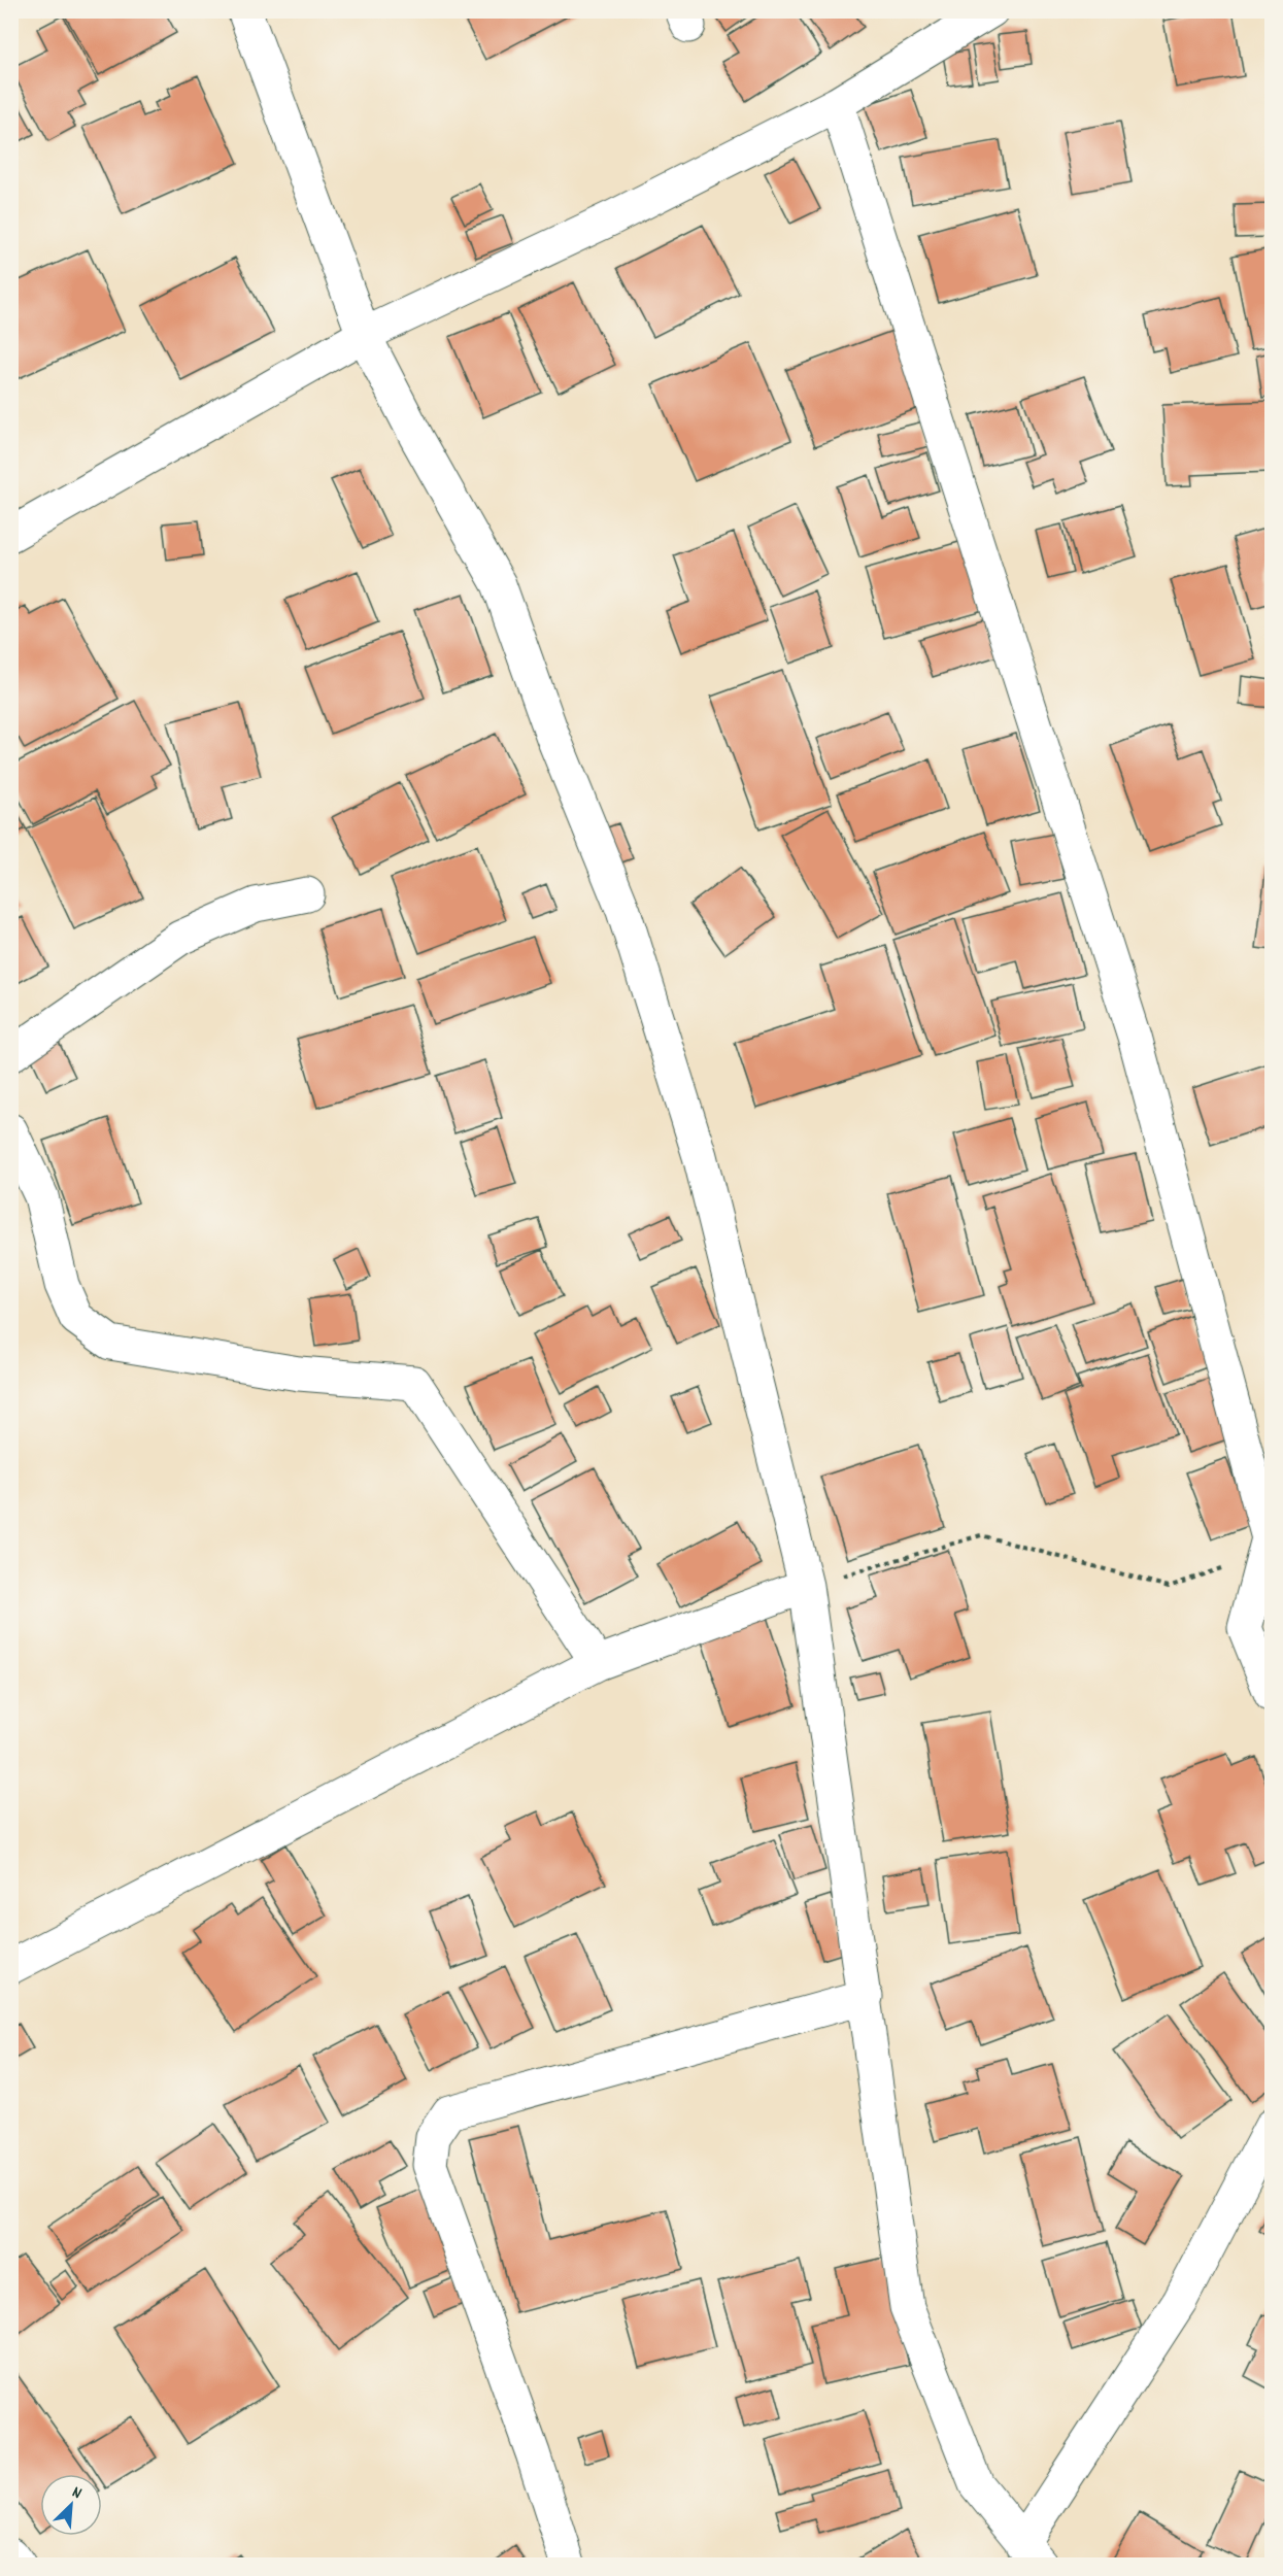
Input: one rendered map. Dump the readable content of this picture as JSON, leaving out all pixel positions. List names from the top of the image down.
{
  "north": "top right"
}
